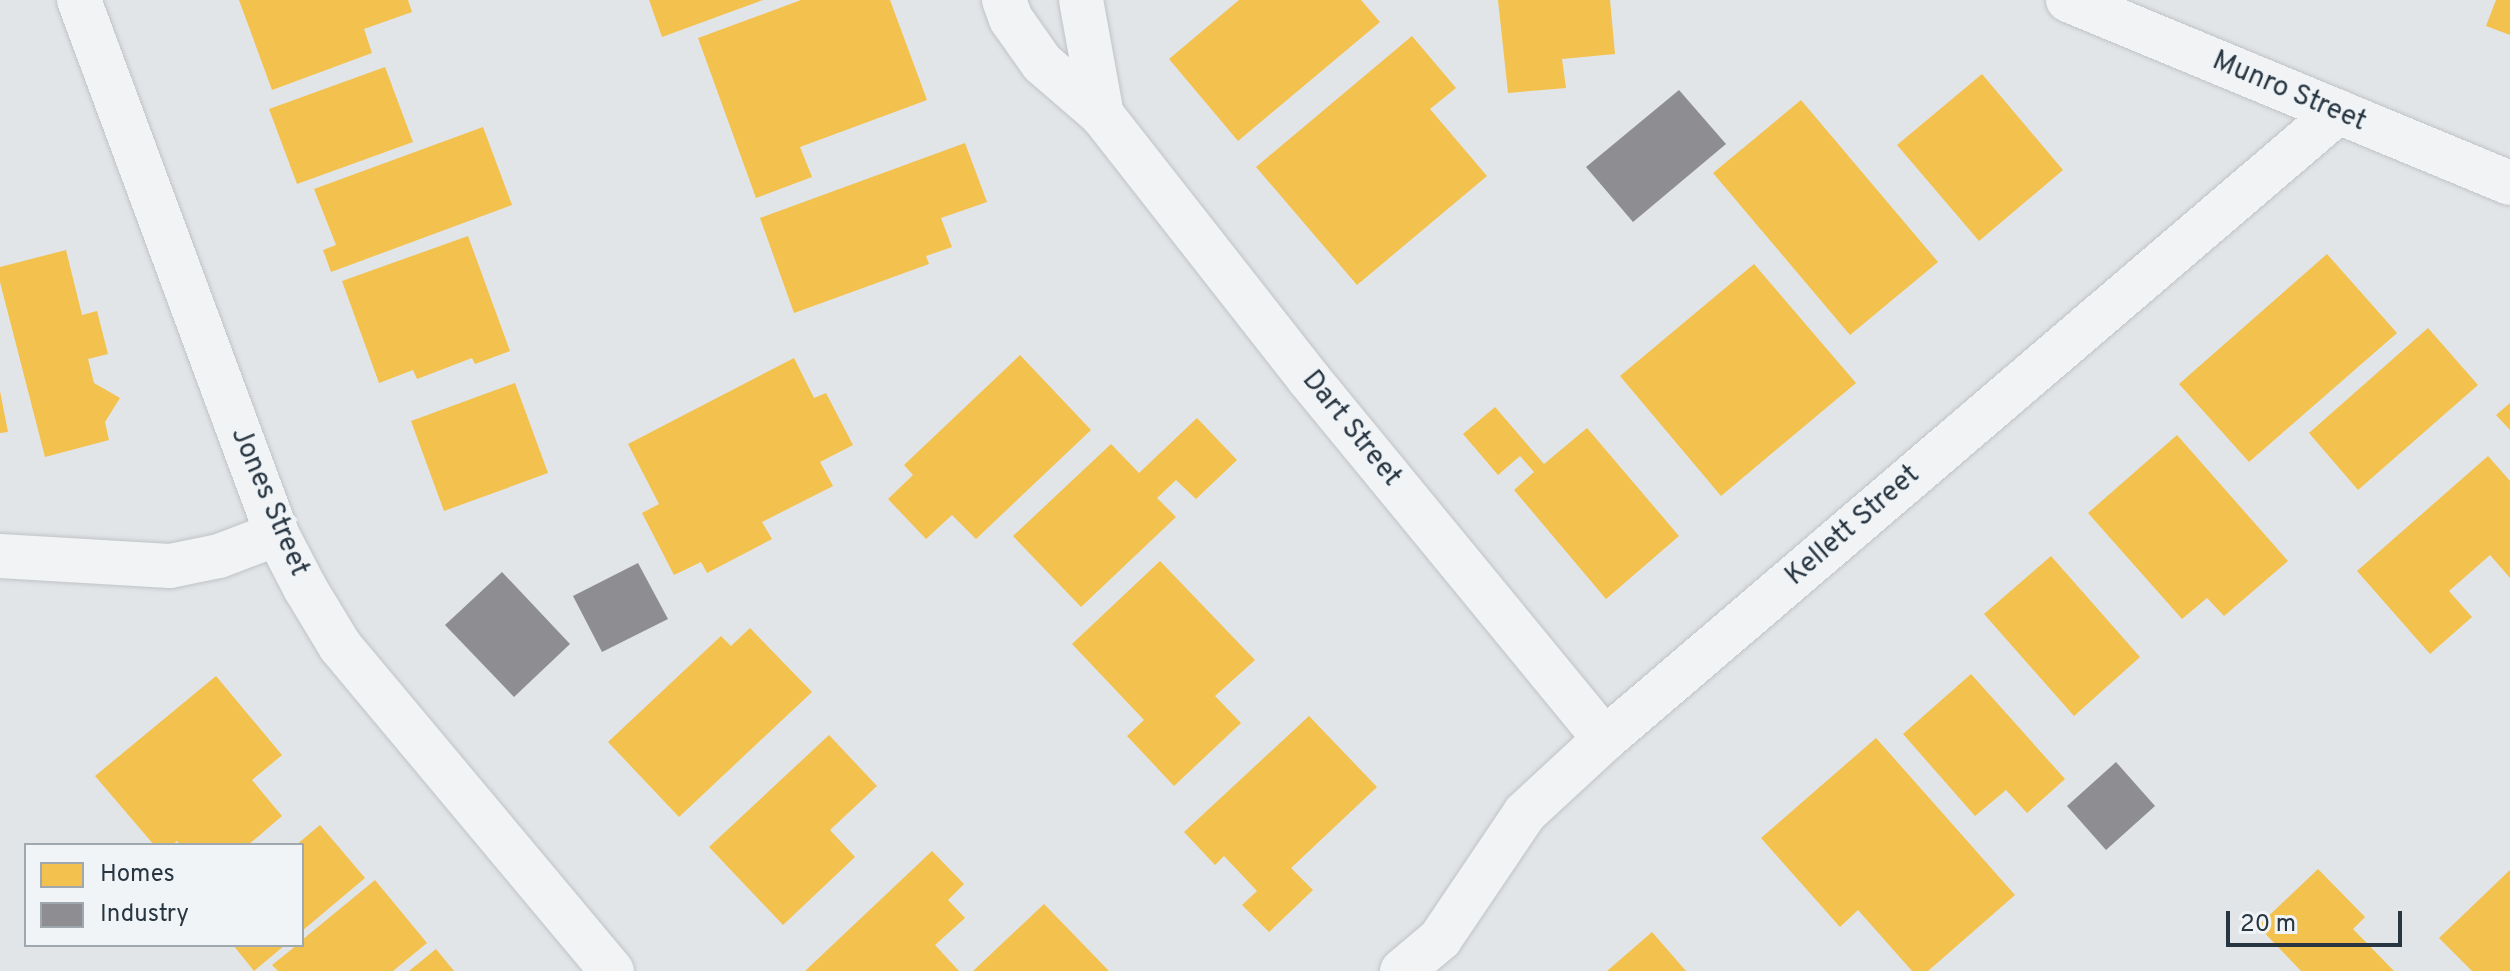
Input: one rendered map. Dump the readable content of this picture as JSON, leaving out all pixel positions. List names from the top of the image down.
{
  "streets": {
    "street": [
      "Munro Street",
      "Dart Street",
      "Jones Street",
      "Kellett Street"
    ]
  },
  "crossings": [
    ["Munro Street", "Kellett Street"],
    ["Dart Street", "Kellett Street"]
  ],
  "legend": ["Homes", "Industry"],
  "scale_bar": "20 m"
}
